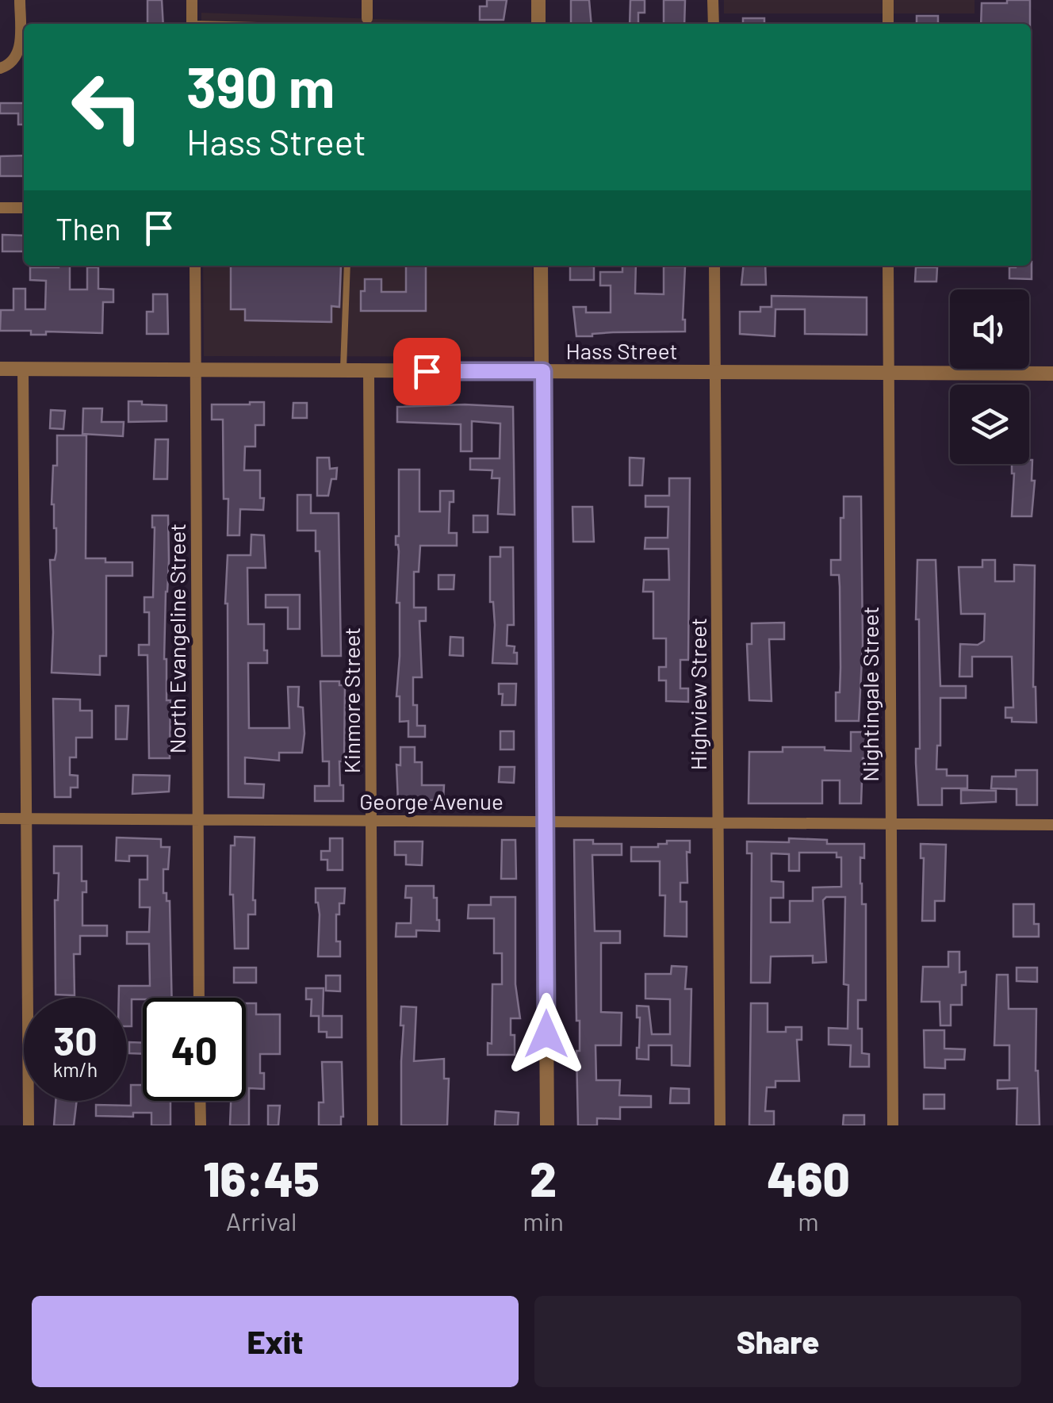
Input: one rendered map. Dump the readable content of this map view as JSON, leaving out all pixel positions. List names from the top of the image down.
{
  "streets": {
    "street": [
      "Hass Street",
      "North Evangeline Street",
      "Highview Street",
      "Nightingale Street",
      "Kinmore Street",
      "George Avenue"
    ]
  },
  "crossings": [
    ["Hass Street", "North Evangeline Street"],
    ["Hass Street", "Highview Street"],
    ["Hass Street", "Nightingale Street"],
    ["Hass Street", "Kinmore Street"],
    ["North Evangeline Street", "George Avenue"],
    ["Highview Street", "George Avenue"],
    ["Nightingale Street", "George Avenue"],
    ["Kinmore Street", "George Avenue"]
  ],
  "page": {
    "turn": ["390 m", "Hass Street"],
    "then": "Then",
    "speed": "30 km/h",
    "limit": "40",
    "eta": [
      "16:45",
      "Arrival",
      "2",
      "min",
      "460",
      "m"
    ],
    "buttons": ["Exit", "Share"]
  }
}
